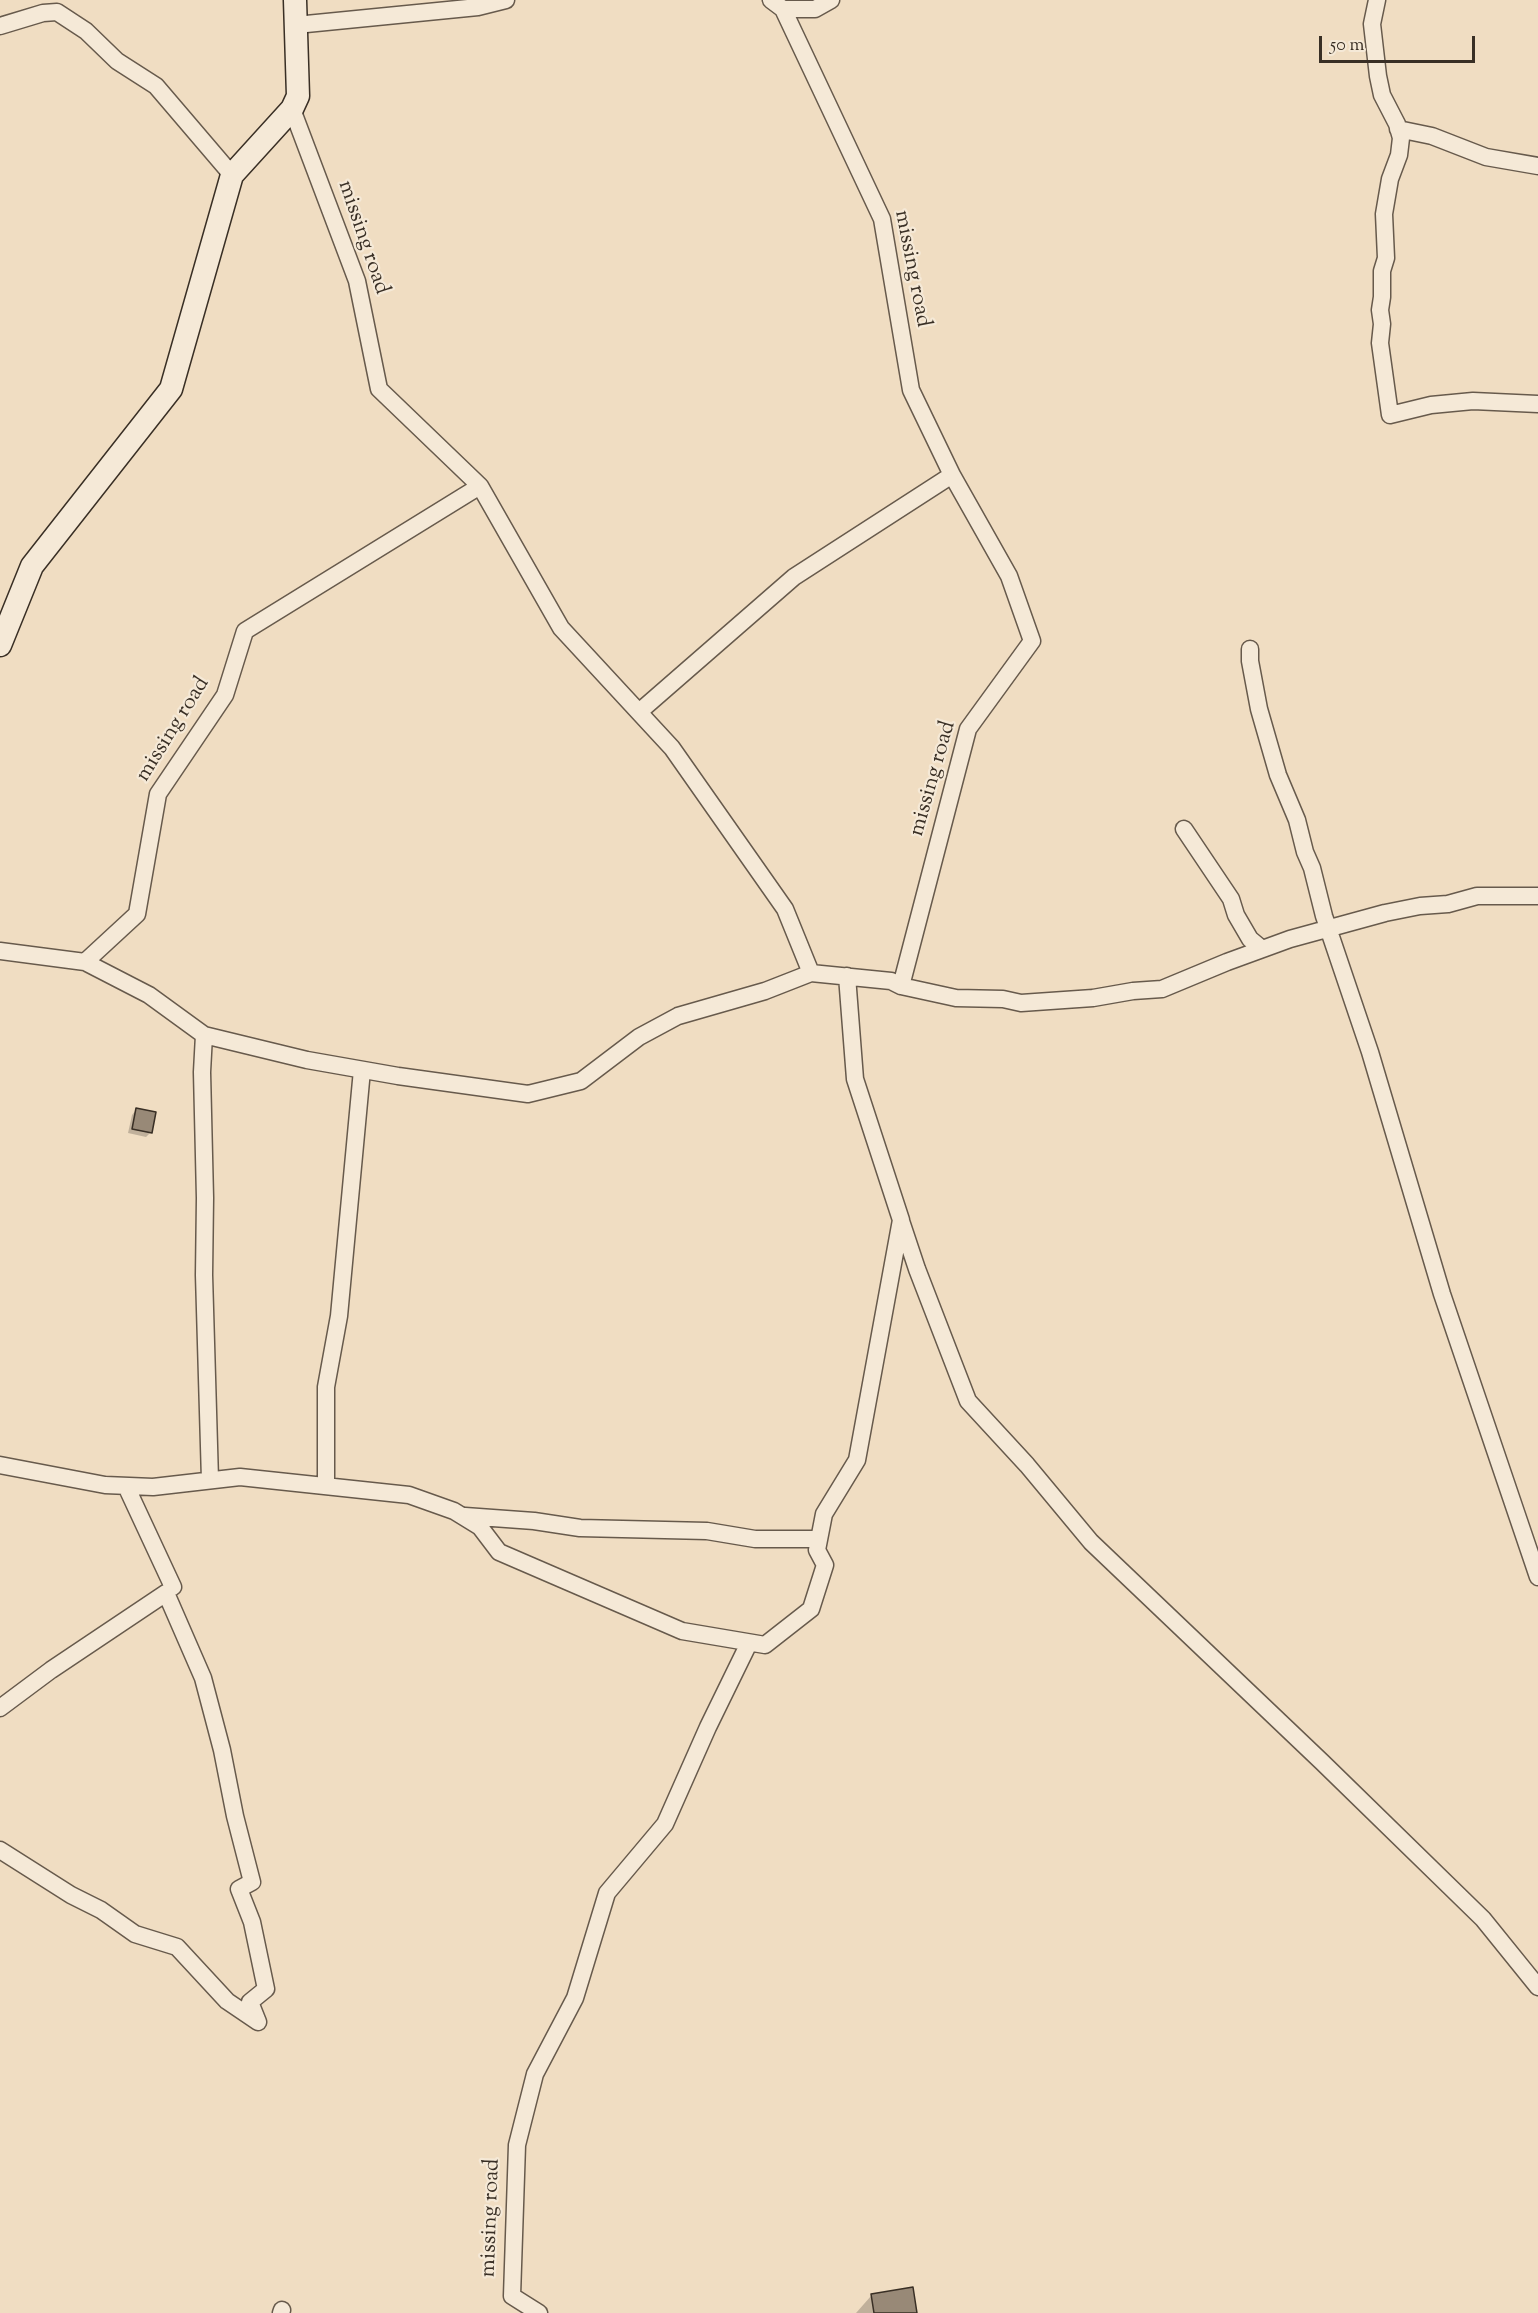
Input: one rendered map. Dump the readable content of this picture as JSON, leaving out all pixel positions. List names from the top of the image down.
{
  "streets": {
    "street": ["missing road"]
  },
  "scale_bar": "50 m"
}
